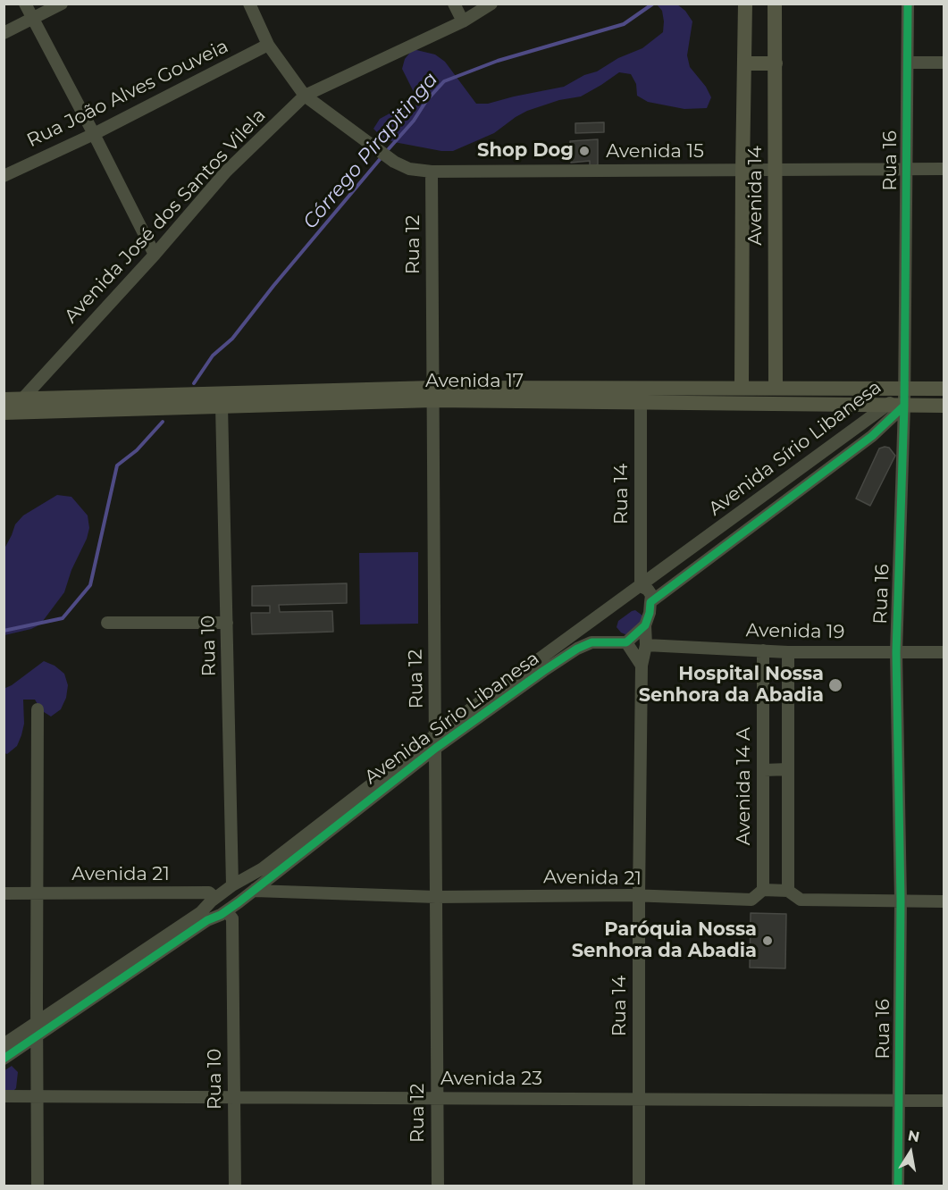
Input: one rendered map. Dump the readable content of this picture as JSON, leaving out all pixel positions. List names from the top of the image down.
{
  "streets": {
    "main road": ["Avenida 14", "Avenida 17"],
    "street": [
      "Rua João Alves Gouveia",
      "Avenida 15",
      "Rua 16",
      "Avenida José dos Santos Vilela",
      "Rua 12",
      "Avenida Sírio Libanesa",
      "Rua 14",
      "Avenida 19",
      "Rua 10",
      "Avenida 14 A",
      "Avenida 21",
      "Avenida 23"
    ]
  },
  "crossings": [
    ["Rua João Alves Gouveia", "Avenida 15"],
    ["Avenida 15", "Rua 16"],
    ["Avenida 15", "Avenida 14"],
    ["Avenida 15", "Avenida José dos Santos Vilela"],
    ["Avenida 15", "Rua 12"],
    ["Rua 16", "Avenida 17"],
    ["Rua 16", "Avenida Sírio Libanesa"],
    ["Rua 16", "Avenida 19"],
    ["Rua 16", "Avenida 21"],
    ["Rua 16", "Avenida 23"],
    ["Avenida 14", "Avenida 17"],
    ["Avenida José dos Santos Vilela", "Avenida 17"],
    ["Rua 12", "Avenida 17"],
    ["Rua 12", "Avenida Sírio Libanesa"],
    ["Rua 12", "Avenida 21"],
    ["Rua 12", "Avenida 23"],
    ["Avenida 17", "Avenida Sírio Libanesa"],
    ["Avenida 17", "Rua 14"],
    ["Avenida 17", "Rua 10"],
    ["Avenida Sírio Libanesa", "Rua 14"],
    ["Avenida Sírio Libanesa", "Rua 10"],
    ["Avenida Sírio Libanesa", "Avenida 21"],
    ["Rua 14", "Avenida 19"],
    ["Rua 14", "Avenida 21"],
    ["Rua 14", "Avenida 23"],
    ["Avenida 19", "Avenida 14 A"],
    ["Rua 10", "Avenida 23"],
    ["Avenida 14 A", "Avenida 21"]
  ],
  "water": ["Córrego Pirapitinga"],
  "places": ["Shop Dog", "Hospital Nossa Senhora da Abadia", "Paróquia Nossa Senhora da Abadia"],
  "north": "top"
}
